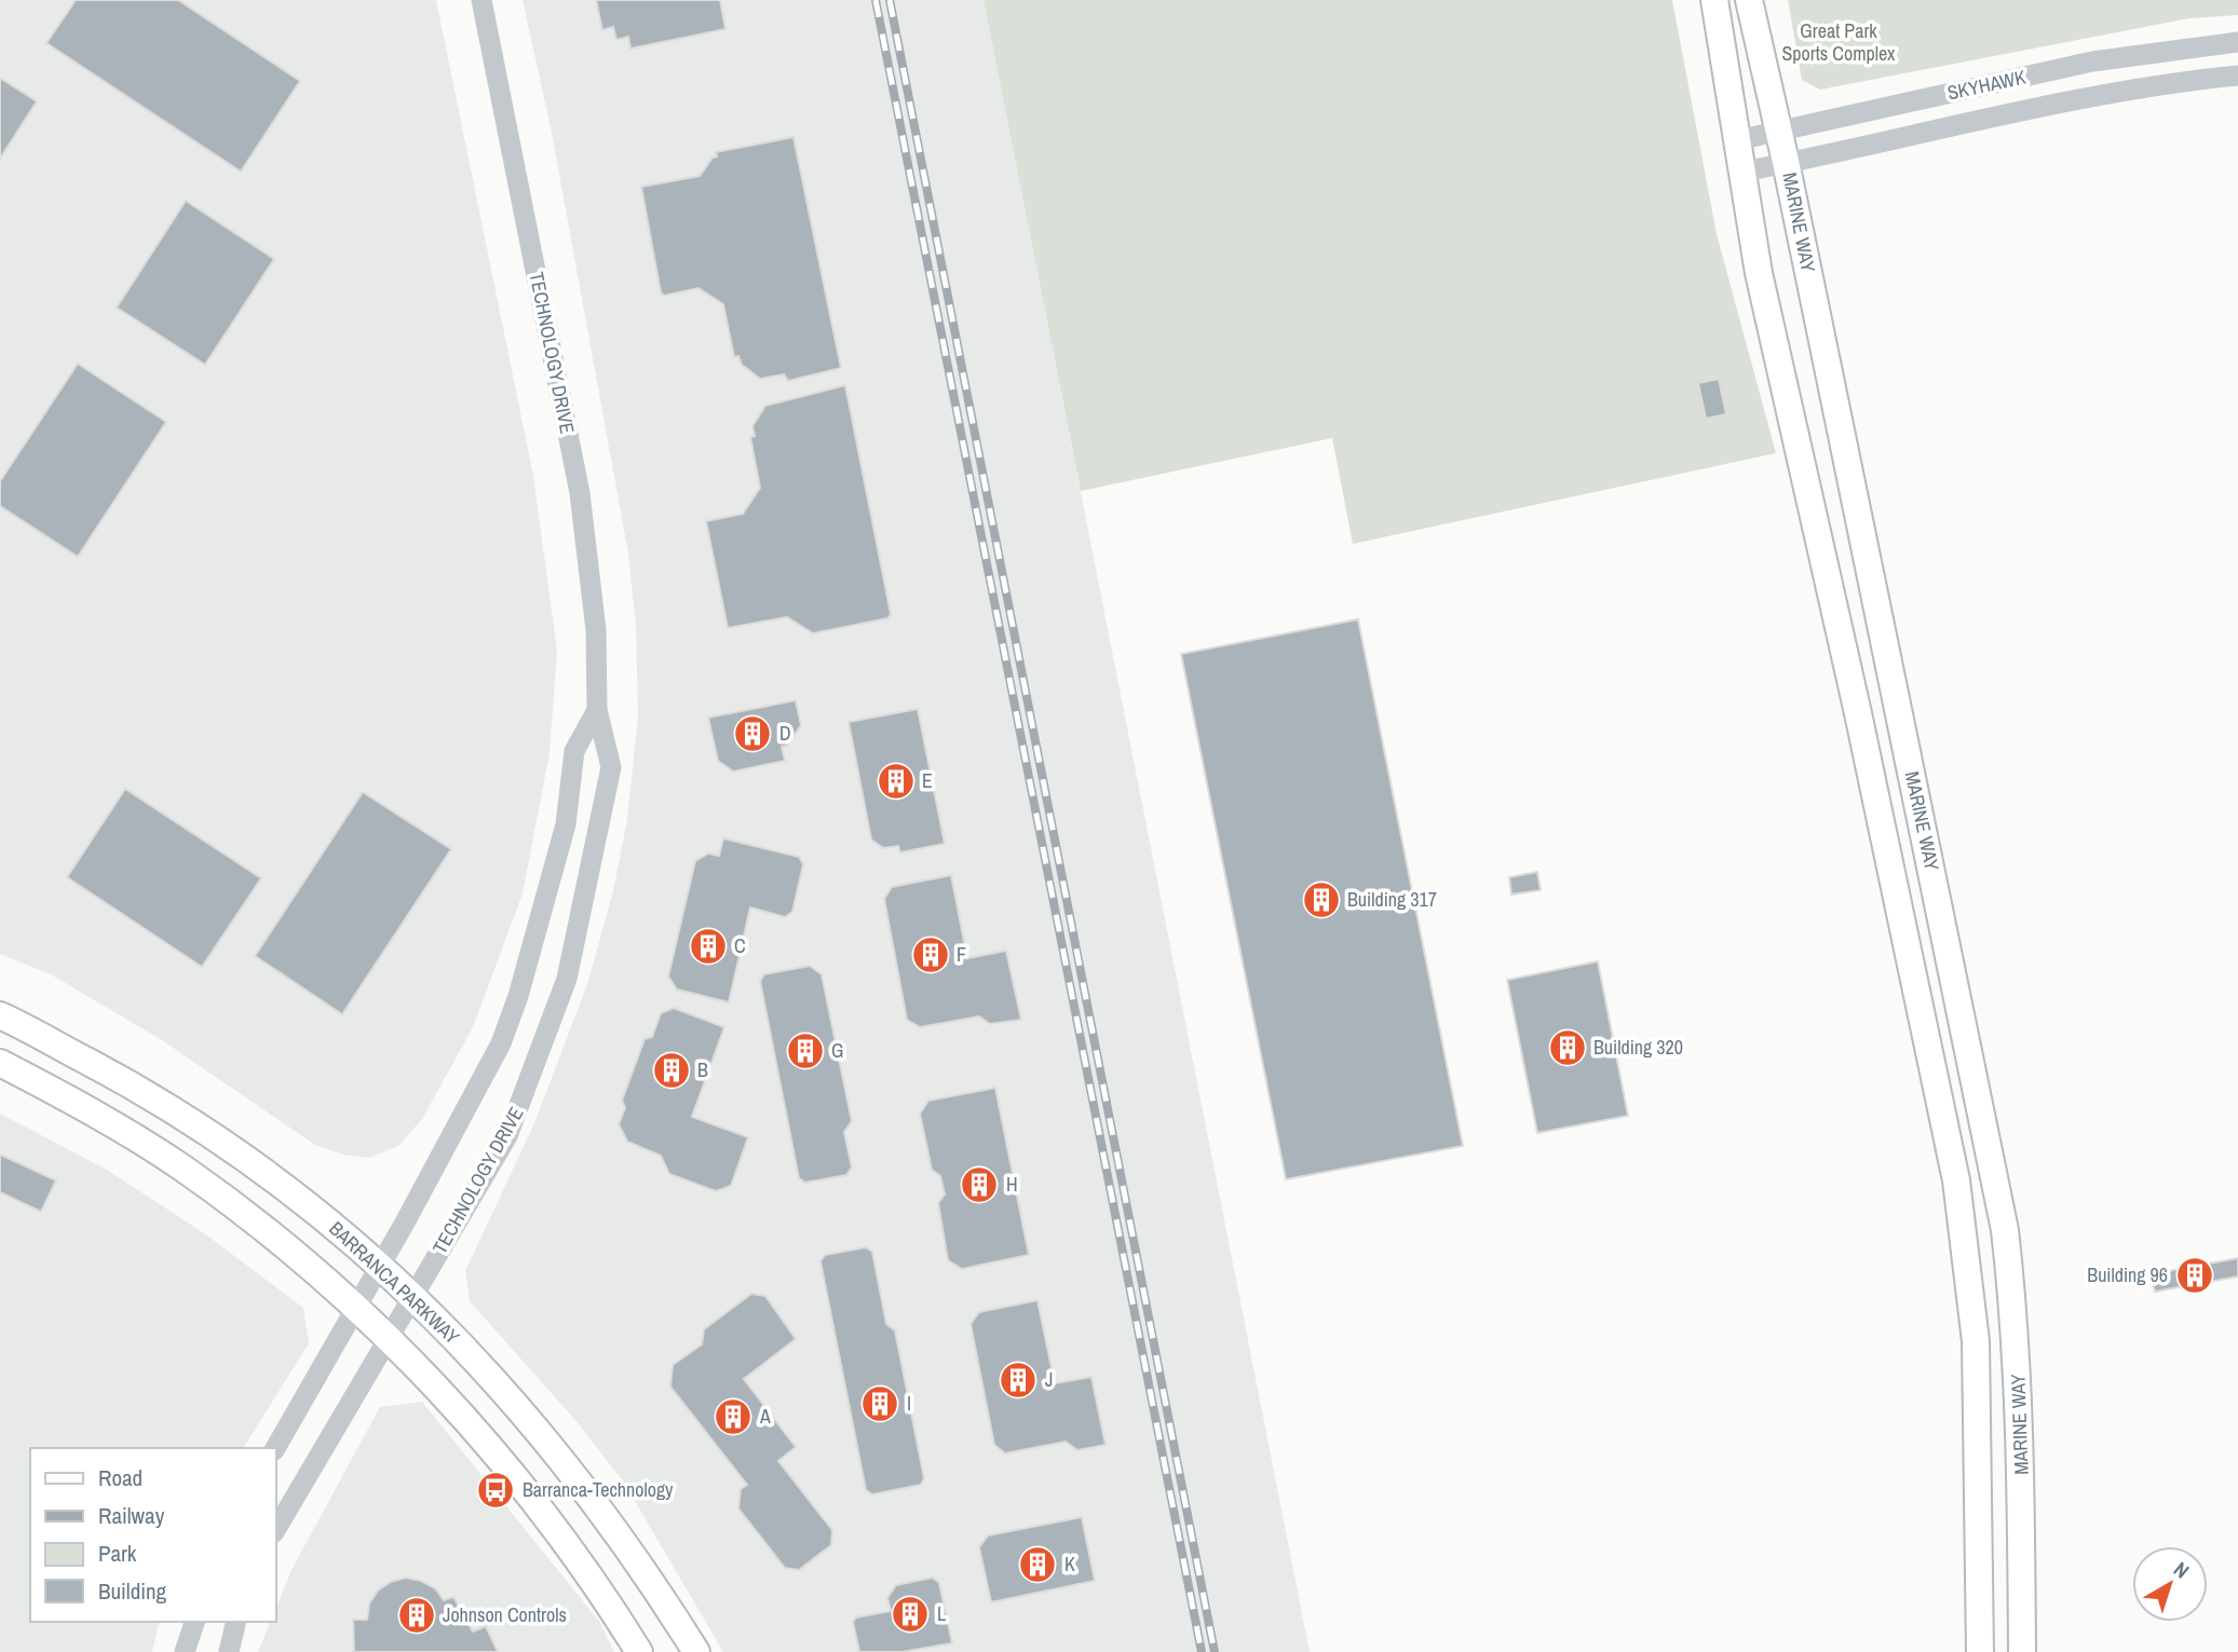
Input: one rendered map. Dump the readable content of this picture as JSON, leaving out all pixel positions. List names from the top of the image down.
{
  "streets": {
    "main road": ["MARINE WAY", "BARRANCA PARKWAY"],
    "street": ["SKYHAWK", "TECHNOLOGY DRIVE"]
  },
  "crossings": [
    ["SKYHAWK", "MARINE WAY"],
    ["TECHNOLOGY DRIVE", "BARRANCA PARKWAY"]
  ],
  "parks": ["Great Park Sports Complex"],
  "places": {
    "building": [
      "D",
      "E",
      "Building 317",
      "C",
      "F",
      "Building 320",
      "G",
      "B",
      "H",
      "Building 96",
      "J",
      "I",
      "A",
      "K",
      "L",
      "Johnson Controls"
    ],
    "bus stop": ["Barranca-Technology"]
  },
  "legend": [
    "Road",
    "Railway",
    "Park",
    "Building"
  ],
  "north": "top right"
}
